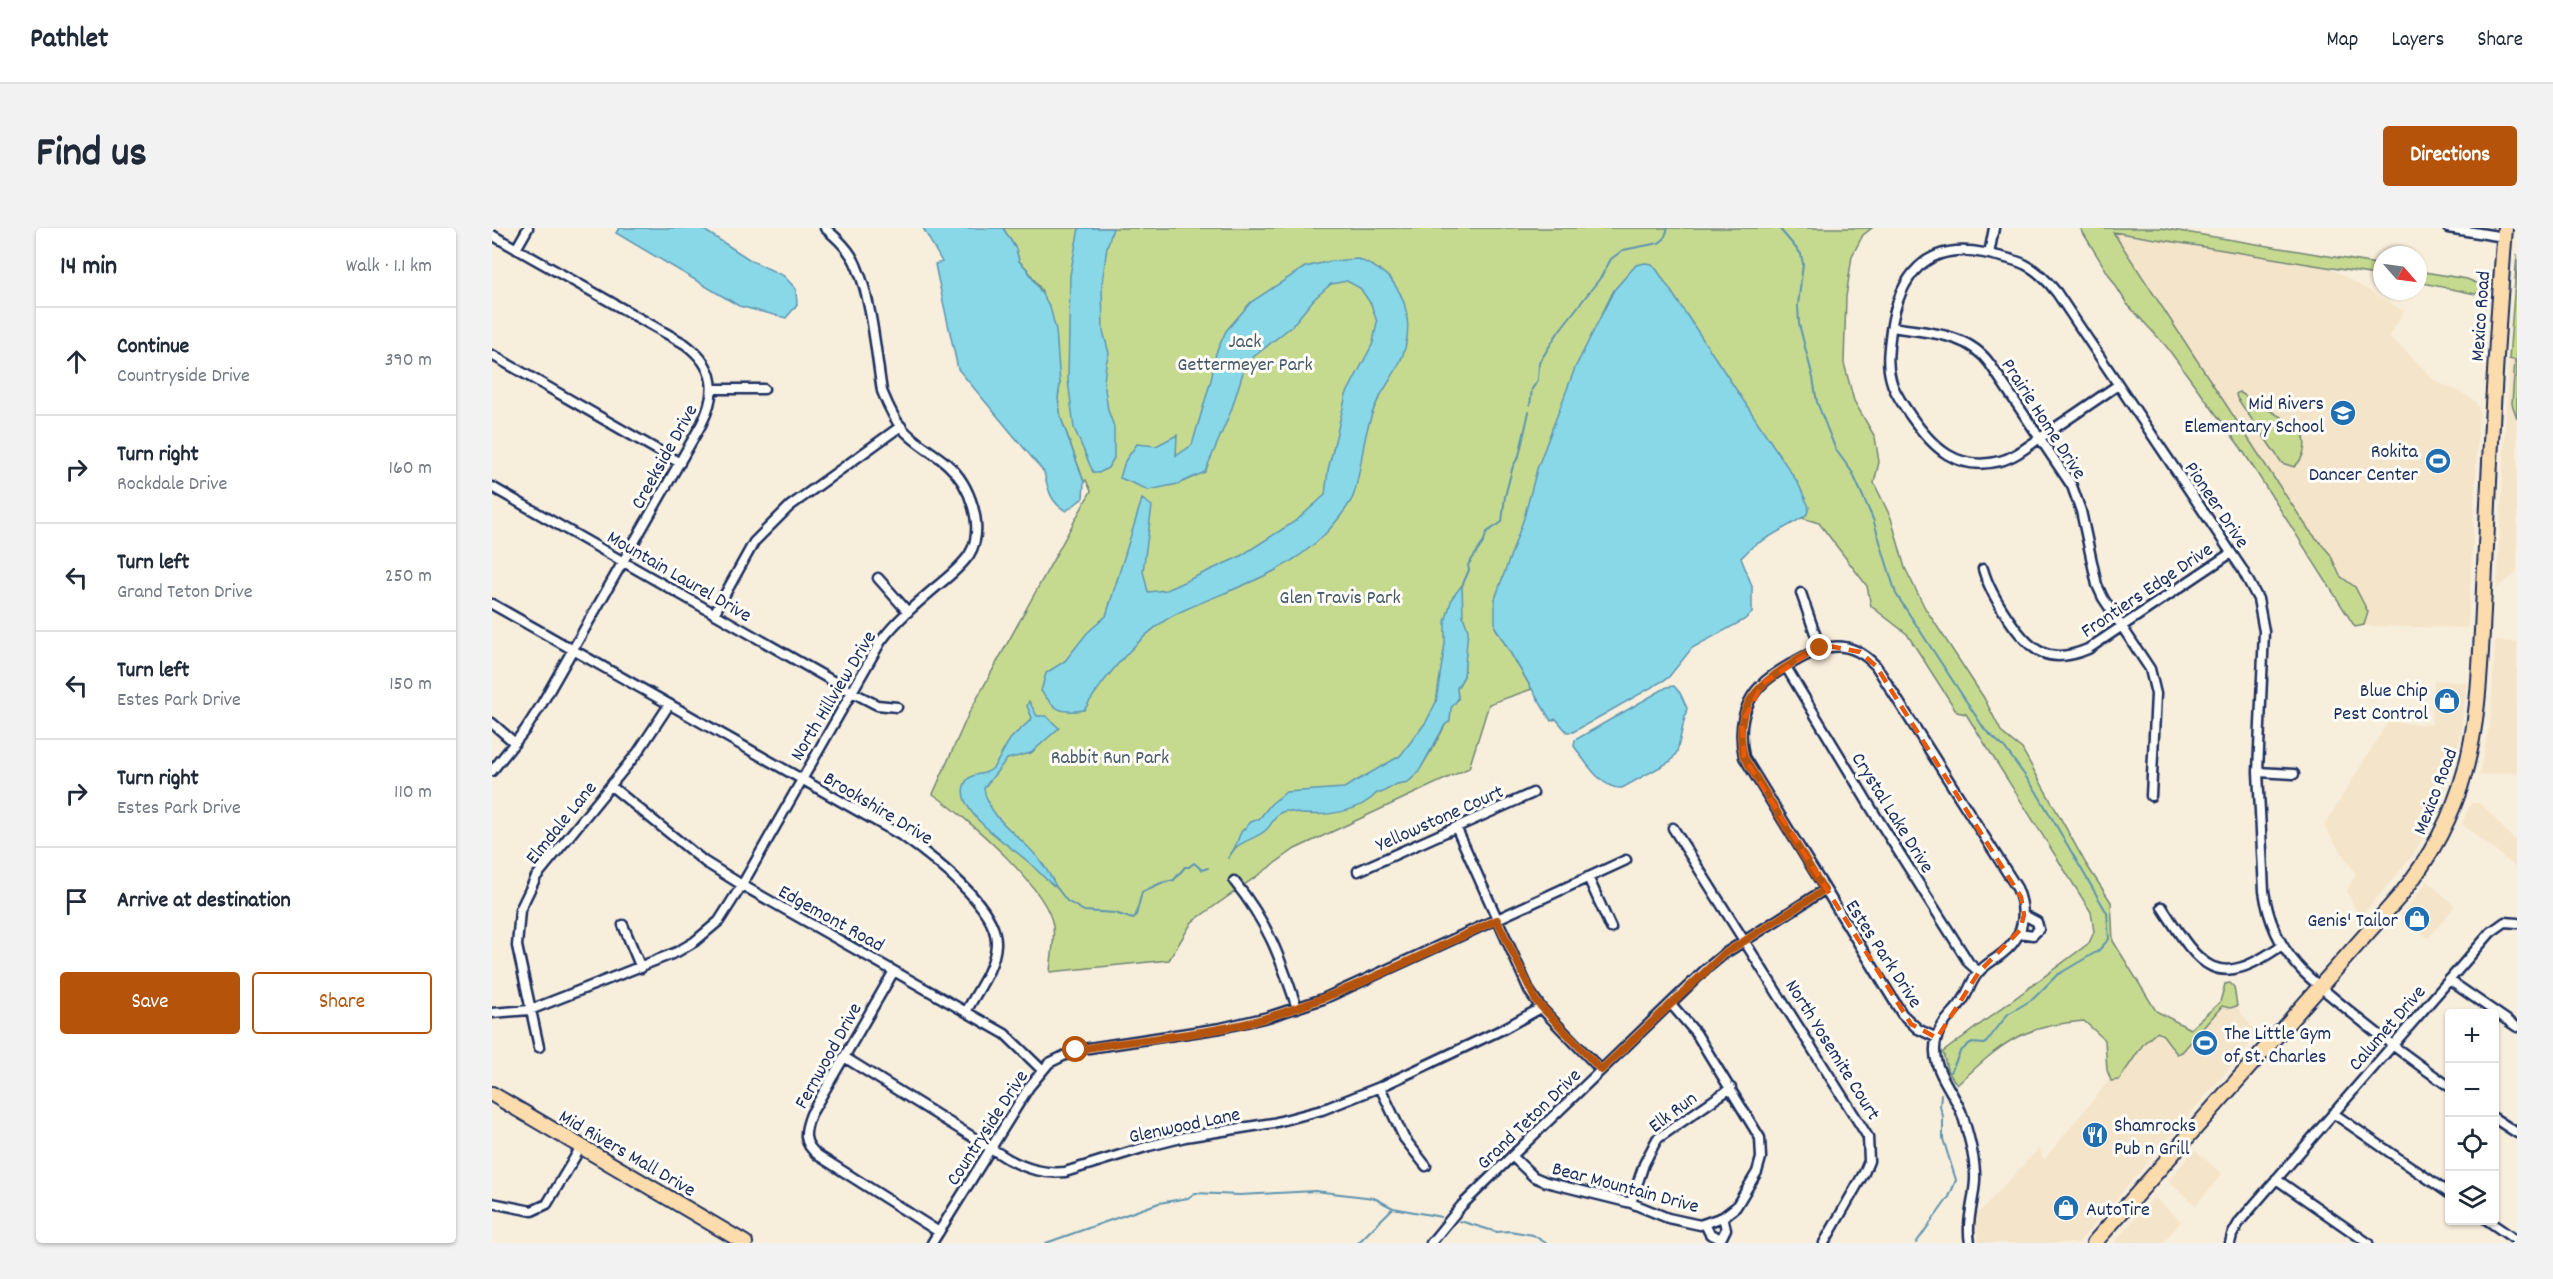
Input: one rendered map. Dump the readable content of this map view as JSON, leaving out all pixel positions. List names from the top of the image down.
{
  "streets": {
    "main road": ["Mexico Road", "Mid Rivers Mall Drive"],
    "street": [
      "Prairie Home Drive",
      "Creekside Drive",
      "Pioneer Drive",
      "Mountain Laurel Drive",
      "Frontiers Edge Drive",
      "North Hillview Drive",
      "Brookshire Drive",
      "Crystal Lake Drive",
      "Yellowstone Court",
      "Elmdale Lane",
      "Edgemont Road",
      "Estes Park Drive",
      "Calumet Drive",
      "North Yosemite Court",
      "Fernwood Drive",
      "Elk Run",
      "Grand Teton Drive",
      "Glenwood Lane",
      "Countryside Drive",
      "Bear Mountain Drive"
    ]
  },
  "crossings": [
    ["Mexico Road", "Pioneer Drive"],
    ["Prairie Home Drive", "Pioneer Drive"],
    ["Prairie Home Drive", "Frontiers Edge Drive"],
    ["Creekside Drive", "Mountain Laurel Drive"],
    ["Creekside Drive", "Brookshire Drive"],
    ["Pioneer Drive", "Frontiers Edge Drive"],
    ["Pioneer Drive", "Calumet Drive"],
    ["Mountain Laurel Drive", "North Hillview Drive"],
    ["North Hillview Drive", "Brookshire Drive"],
    ["North Hillview Drive", "Elmdale Lane"],
    ["North Hillview Drive", "Edgemont Road"],
    ["Brookshire Drive", "Elmdale Lane"],
    ["Brookshire Drive", "Edgemont Road"],
    ["Crystal Lake Drive", "Estes Park Drive"],
    ["Elmdale Lane", "Edgemont Road"],
    ["Edgemont Road", "Fernwood Drive"],
    ["Edgemont Road", "Countryside Drive"],
    ["Estes Park Drive", "Grand Teton Drive"],
    ["North Yosemite Court", "Grand Teton Drive"],
    ["Fernwood Drive", "Glenwood Lane"],
    ["Fernwood Drive", "Countryside Drive"],
    ["Elk Run", "Bear Mountain Drive"],
    ["Grand Teton Drive", "Bear Mountain Drive"],
    ["Glenwood Lane", "Countryside Drive"]
  ],
  "parks": ["Jack Gettermeyer Park", "Glen Travis Park", "Rabbit Run Park"],
  "places": {
    "school or university": ["Mid Rivers Elementary School"],
    "sports": ["Rokita Dancer Center", "The Little Gym of St. Charles"],
    "shop": ["Blue Chip Pest Control", "Genis' Tailor", "AutoTire"],
    "restaurant": ["Shamrocks Pub n Grill"]
  },
  "north": "bottom right",
  "page": {
    "header": "Pathlet",
    "nav": ["Map", "Layers", "Share"],
    "title": "Find us",
    "buttons": [
      "Directions",
      ["Save", "Share"]
    ],
    "heading": ["14 min", "Walk · 1.1 km"],
    "list": [
      ["Continue", "Countryside Drive", "390 m"],
      ["Turn right", "Rockdale Drive", "160 m"],
      ["Turn left", "Grand Teton Drive", "250 m"],
      ["Turn left", "Estes Park Drive", "150 m"],
      ["Turn right", "Estes Park Drive", "110 m"],
      "Arrive at destination"
    ],
    "map_buttons": ["+", "−"]
  }
}
